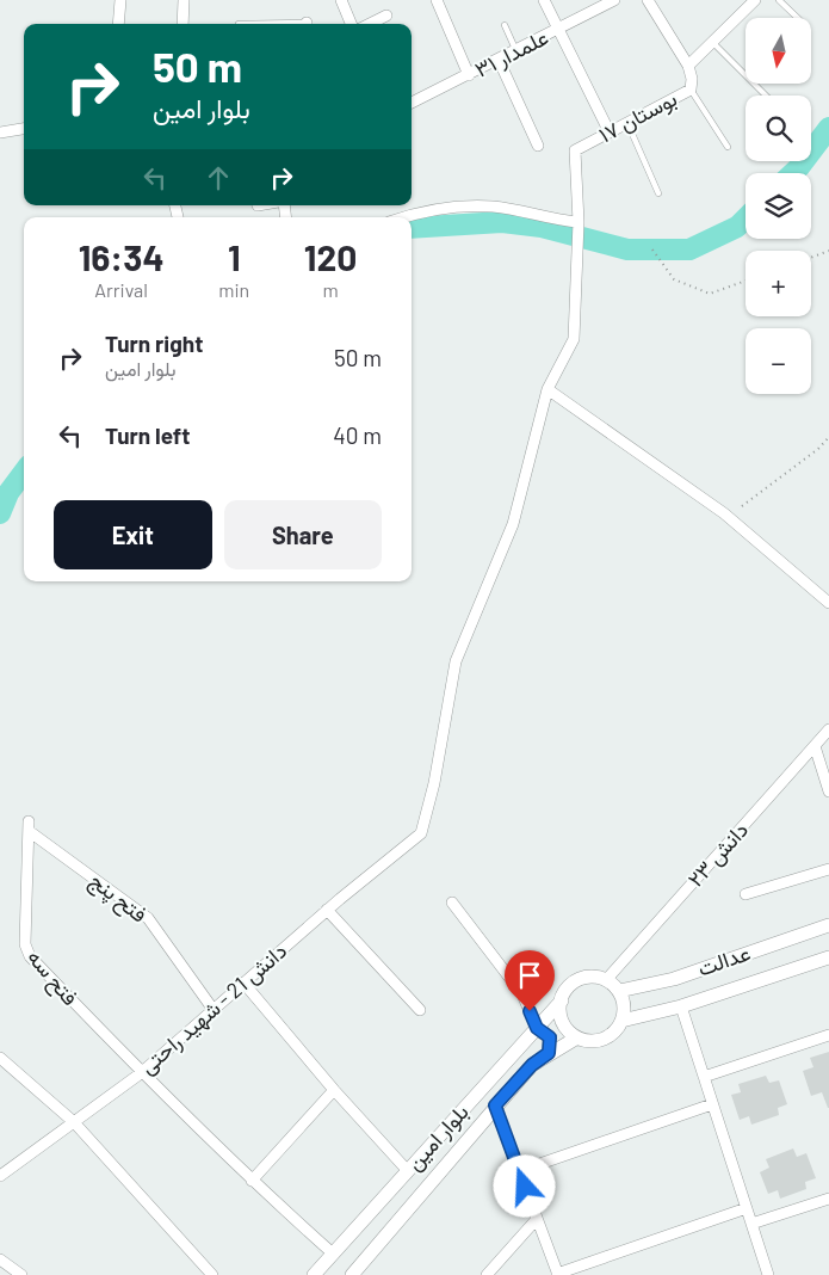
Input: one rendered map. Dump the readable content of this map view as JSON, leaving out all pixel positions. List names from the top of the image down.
{
  "streets": {
    "street": [
      "علمدار ۳۱",
      "بوستان ۱۷",
      "دانش ۲۳",
      "فتح پنج",
      "عدالت",
      "فتح سه",
      "دانش 21 - شهید راحتی",
      "بلوار امین"
    ]
  },
  "crossings": [
    ["دانش ۲۳", "عدالت"],
    ["دانش ۲۳", "بلوار امین"],
    ["فتح پنج", "فتح سه"],
    ["فتح پنج", "دانش 21 - شهید راحتی"],
    ["عدالت", "بلوار امین"],
    ["فتح سه", "دانش 21 - شهید راحتی"],
    ["فتح سه", "بلوار امین"]
  ],
  "north": "bottom",
  "page": {
    "map_buttons": ["+", "−"],
    "turn": ["50 m", "بلوار امین"],
    "eta": [
      "16:34",
      "Arrival",
      "1",
      "min",
      "120",
      "m"
    ],
    "list": [
      {
        "name": "Turn right",
        "note": "بلوار امین",
        "value": "50 m"
      },
      {
        "name": "Turn left",
        "value": "40 m"
      }
    ],
    "buttons": ["Exit", "Share"]
  }
}
